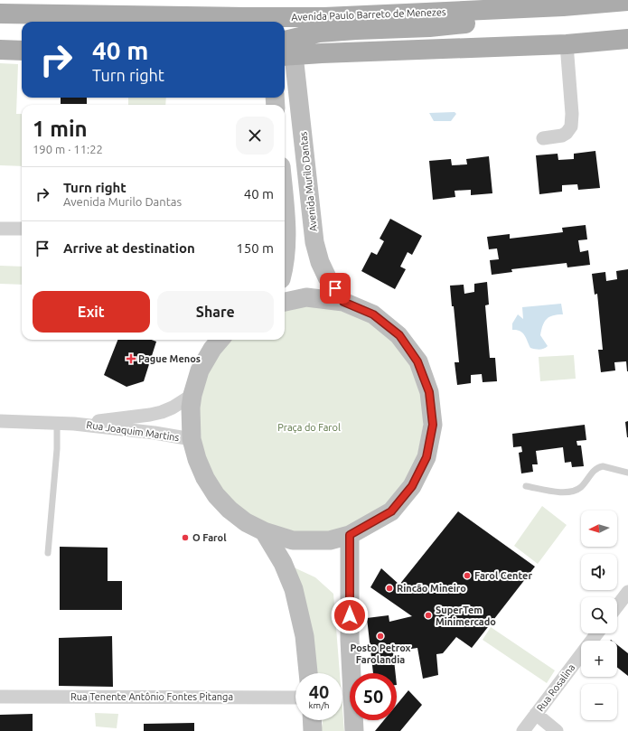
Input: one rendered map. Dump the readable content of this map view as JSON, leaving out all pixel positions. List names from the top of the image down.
{
  "streets": {
    "main road": ["Avenida Paulo Barreto de Menezes", "Avenida Murilo Dantas"],
    "street": ["Rua Joaquim Martins", "Rua Rosalina", "Rua Tenente Antônio Fontes Pitanga"]
  },
  "parks": ["Praça do Farol"],
  "places": {
    "health": ["Pague Menos"],
    "other": [
      "O Farol",
      "Farol Center",
      "Rincão Mineiro",
      "SuperTem Minimercado",
      "Posto Petrox Farolandia"
    ]
  },
  "north": "left",
  "page": {
    "turn": ["40 m", "Turn right"],
    "heading": ["1 min", "190 m · 11:22"],
    "list": [
      {
        "name": "Turn right",
        "note": "Avenida Murilo Dantas",
        "value": "40 m"
      },
      {
        "name": "Arrive at destination",
        "value": "150 m"
      }
    ],
    "buttons": ["Exit", "Share"],
    "map_buttons": ["+", "−"],
    "speed": "40 km/h",
    "limit": "50"
  }
}
